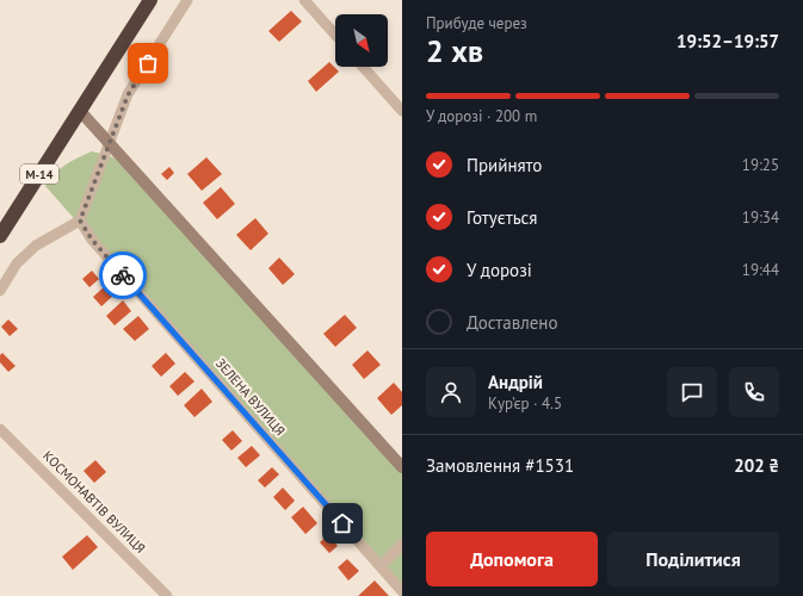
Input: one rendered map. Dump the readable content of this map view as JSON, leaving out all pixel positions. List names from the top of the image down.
{
  "streets": {
    "highway": ["М-14"],
    "street": ["ЗЕЛЕНА ВУЛИЦЯ", "КОСМОНАВТІВ ВУЛИЦЯ"]
  },
  "north": "bottom right",
  "page": {
    "heading": ["2 хв", "Прибуде через", "19:52–19:57"],
    "panel": [
      "Андрій",
      "Кур’єр · 4.5",
      "Замовлення #1531",
      "202 ₴"
    ],
    "bar": "У дорозі · 200 m",
    "list": [
      ["Прийнято", "19:25"],
      ["Готується", "19:34"],
      ["У дорозі", "19:44"],
      "Доставлено"
    ],
    "buttons": ["Допомога", "Поділитися"]
  }
}
